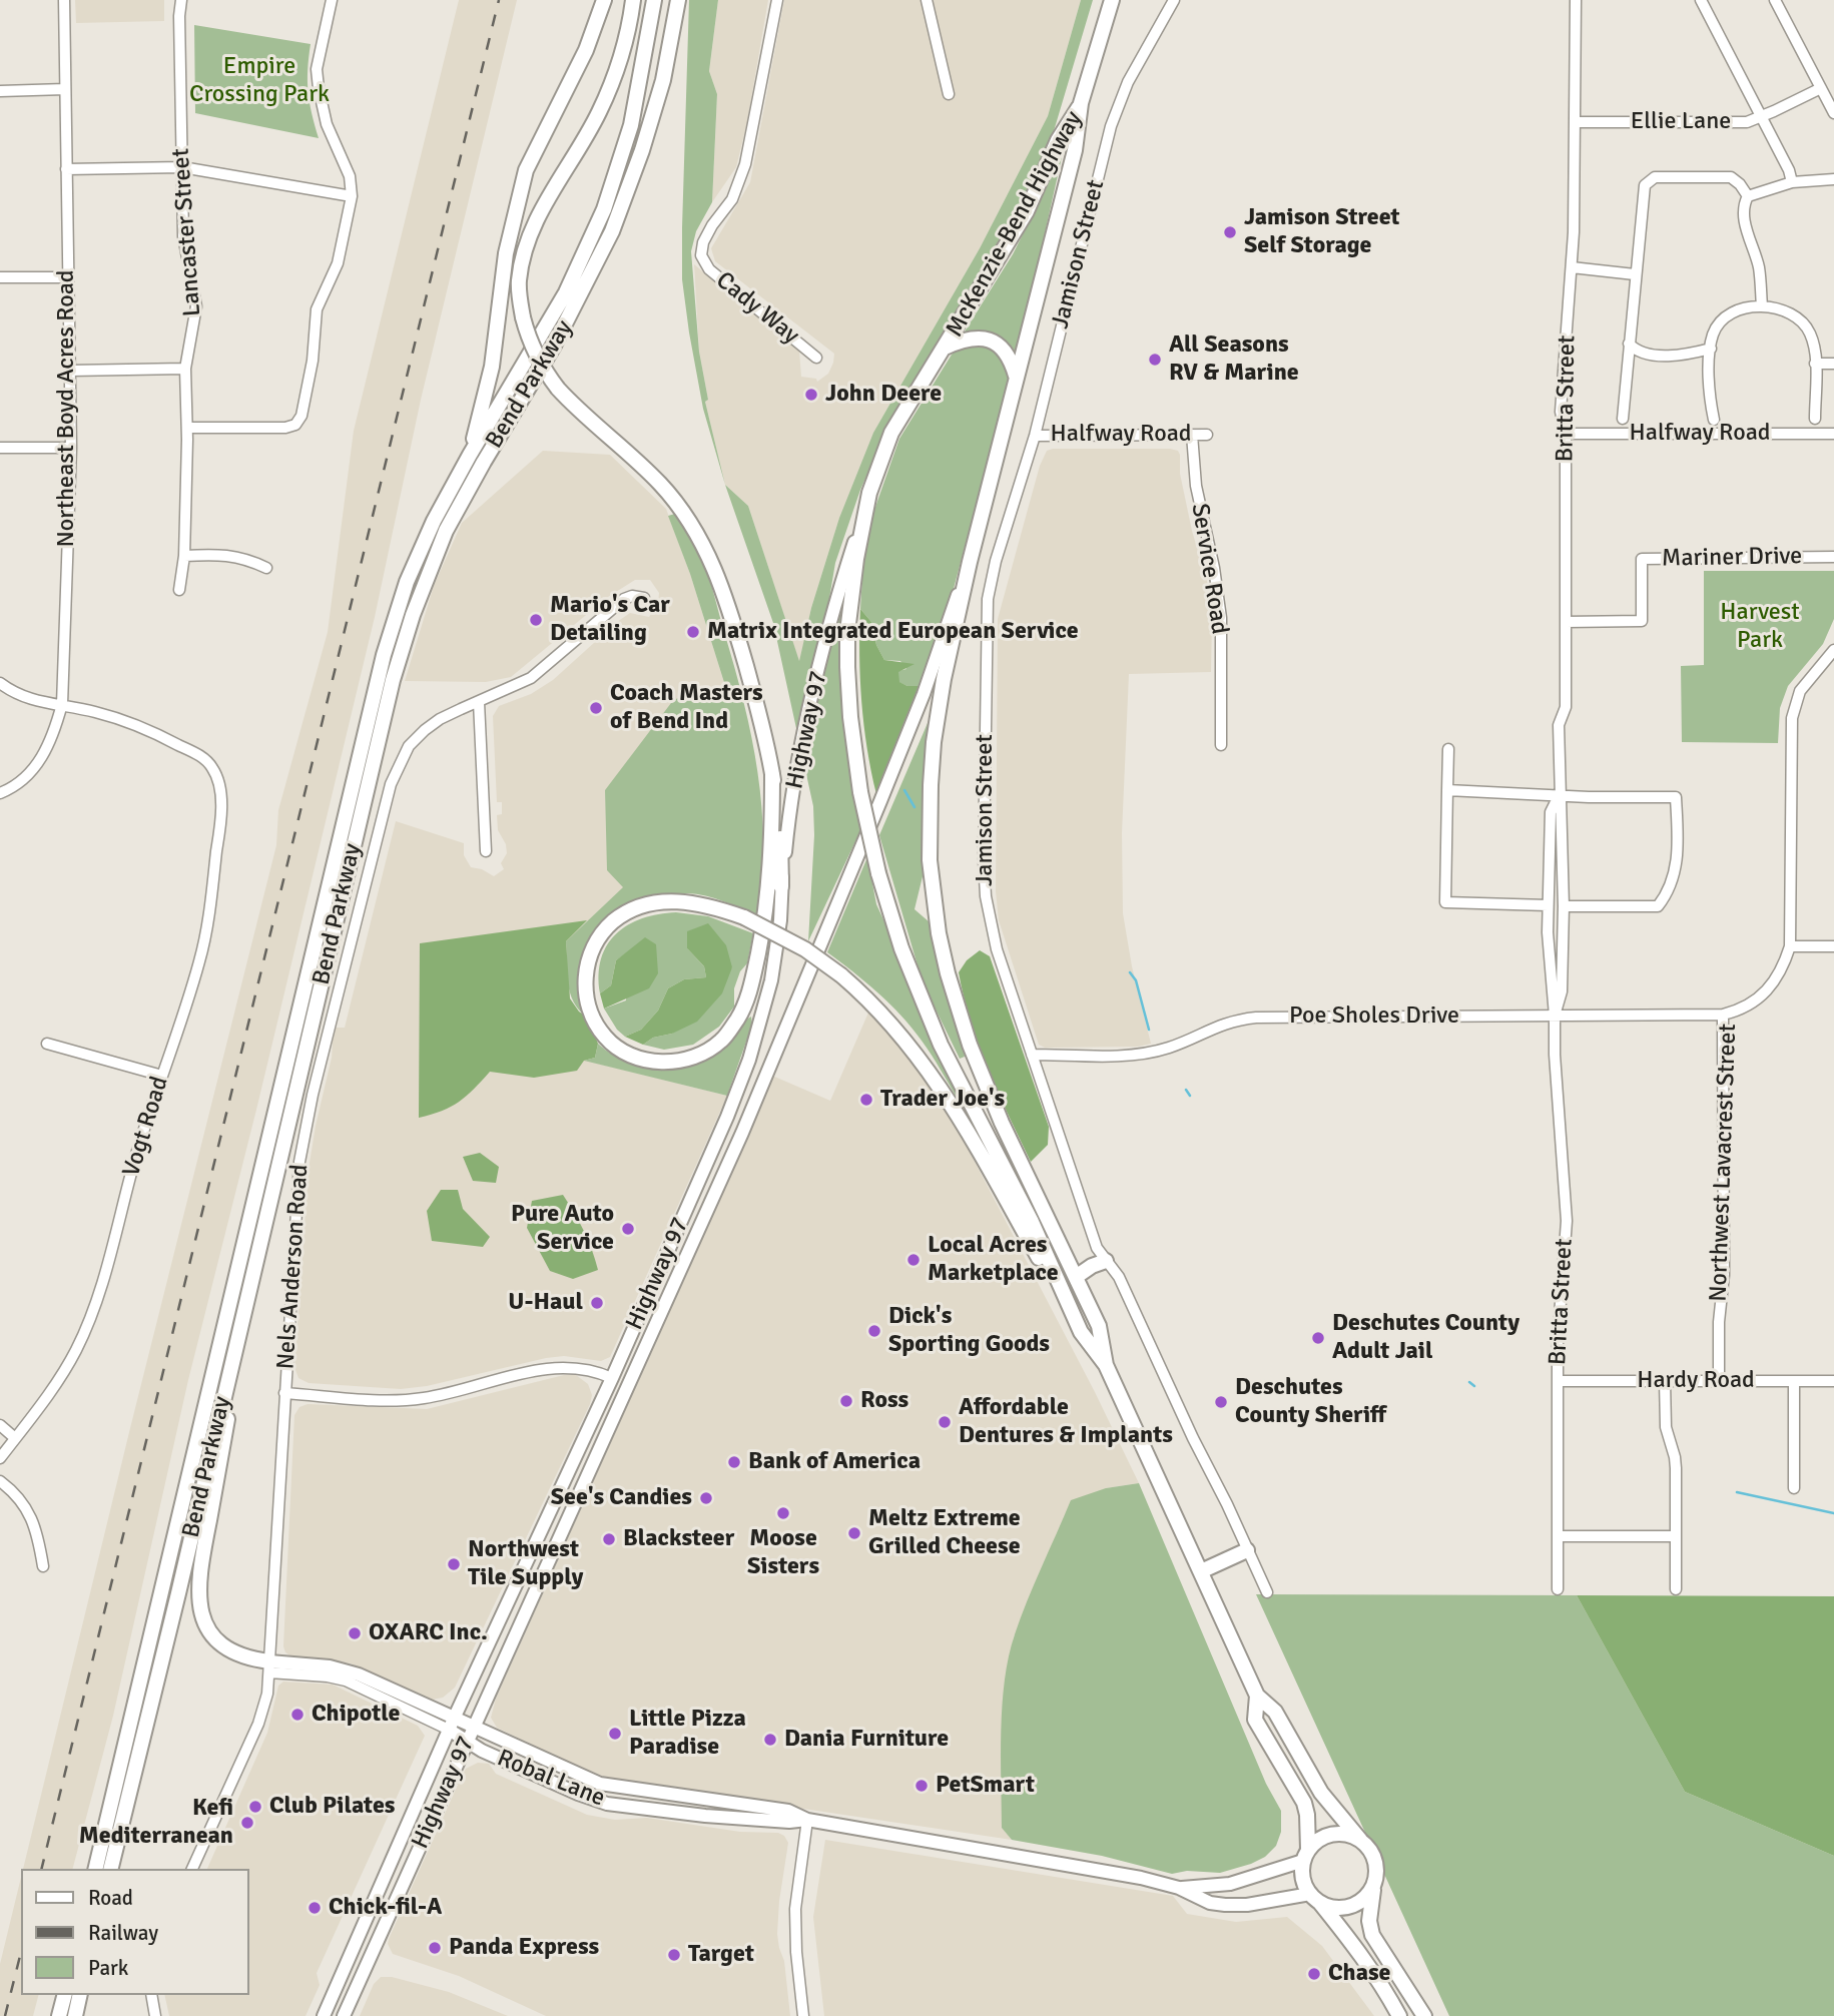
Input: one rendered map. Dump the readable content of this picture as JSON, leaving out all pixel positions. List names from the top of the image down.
{
  "streets": {
    "highway": ["McKenzie-Bend Highway", "Bend Parkway"],
    "main road": ["Highway 97", "Robal Lane"],
    "street": [
      "Ellie Lane",
      "Lancaster Street",
      "Jamison Street",
      "Cady Way",
      "Britta Street",
      "Northeast Boyd Acres Road",
      "Halfway Road",
      "Mariner Drive",
      "Service Road",
      "Poe Sholes Drive",
      "Vogt Road",
      "Northwest Lavacrest Street",
      "Nels Anderson Road",
      "Hardy Road"
    ]
  },
  "crossings": [
    ["Ellie Lane", "Britta Street"],
    ["McKenzie-Bend Highway", "Highway 97"],
    ["McKenzie-Bend Highway", "Robal Lane"],
    ["Jamison Street", "Halfway Road"],
    ["Jamison Street", "Poe Sholes Drive"],
    ["Britta Street", "Halfway Road"],
    ["Britta Street", "Mariner Drive"],
    ["Britta Street", "Poe Sholes Drive"],
    ["Britta Street", "Hardy Road"],
    ["Northeast Boyd Acres Road", "Vogt Road"],
    ["Halfway Road", "Service Road"],
    ["Highway 97", "Robal Lane"],
    ["Poe Sholes Drive", "Northwest Lavacrest Street"],
    ["Northwest Lavacrest Street", "Hardy Road"],
    ["Nels Anderson Road", "Robal Lane"]
  ],
  "parks": ["Empire Crossing Park", "Harvest Park"],
  "places": [
    "Jamison Street Self Storage",
    "All Seasons RV & Marine",
    "John Deere",
    "Mario's Car Detailing",
    "Matrix Integrated European Service",
    "Coach Masters of Bend Ind",
    "Trader Joe's",
    "Pure Auto Service",
    "Local Acres Marketplace",
    "U-Haul",
    "Dick's Sporting Goods",
    "Deschutes County Adult Jail",
    "Ross",
    "Deschutes County Sheriff",
    "Affordable Dentures & Implants",
    "Bank of America",
    "See's Candies",
    "Moose Sisters",
    "Meltz Extreme Grilled Cheese",
    "Blacksteer",
    "Northwest Tile Supply",
    "OXARC Inc.",
    "Chipotle",
    "Little Pizza Paradise",
    "Dania Furniture",
    "PetSmart",
    "Club Pilates",
    "Kefi Mediterranean",
    "Chick-fil-A",
    "Panda Express",
    "Target",
    "Chase"
  ],
  "legend": ["Road", "Railway", "Park"]
}
